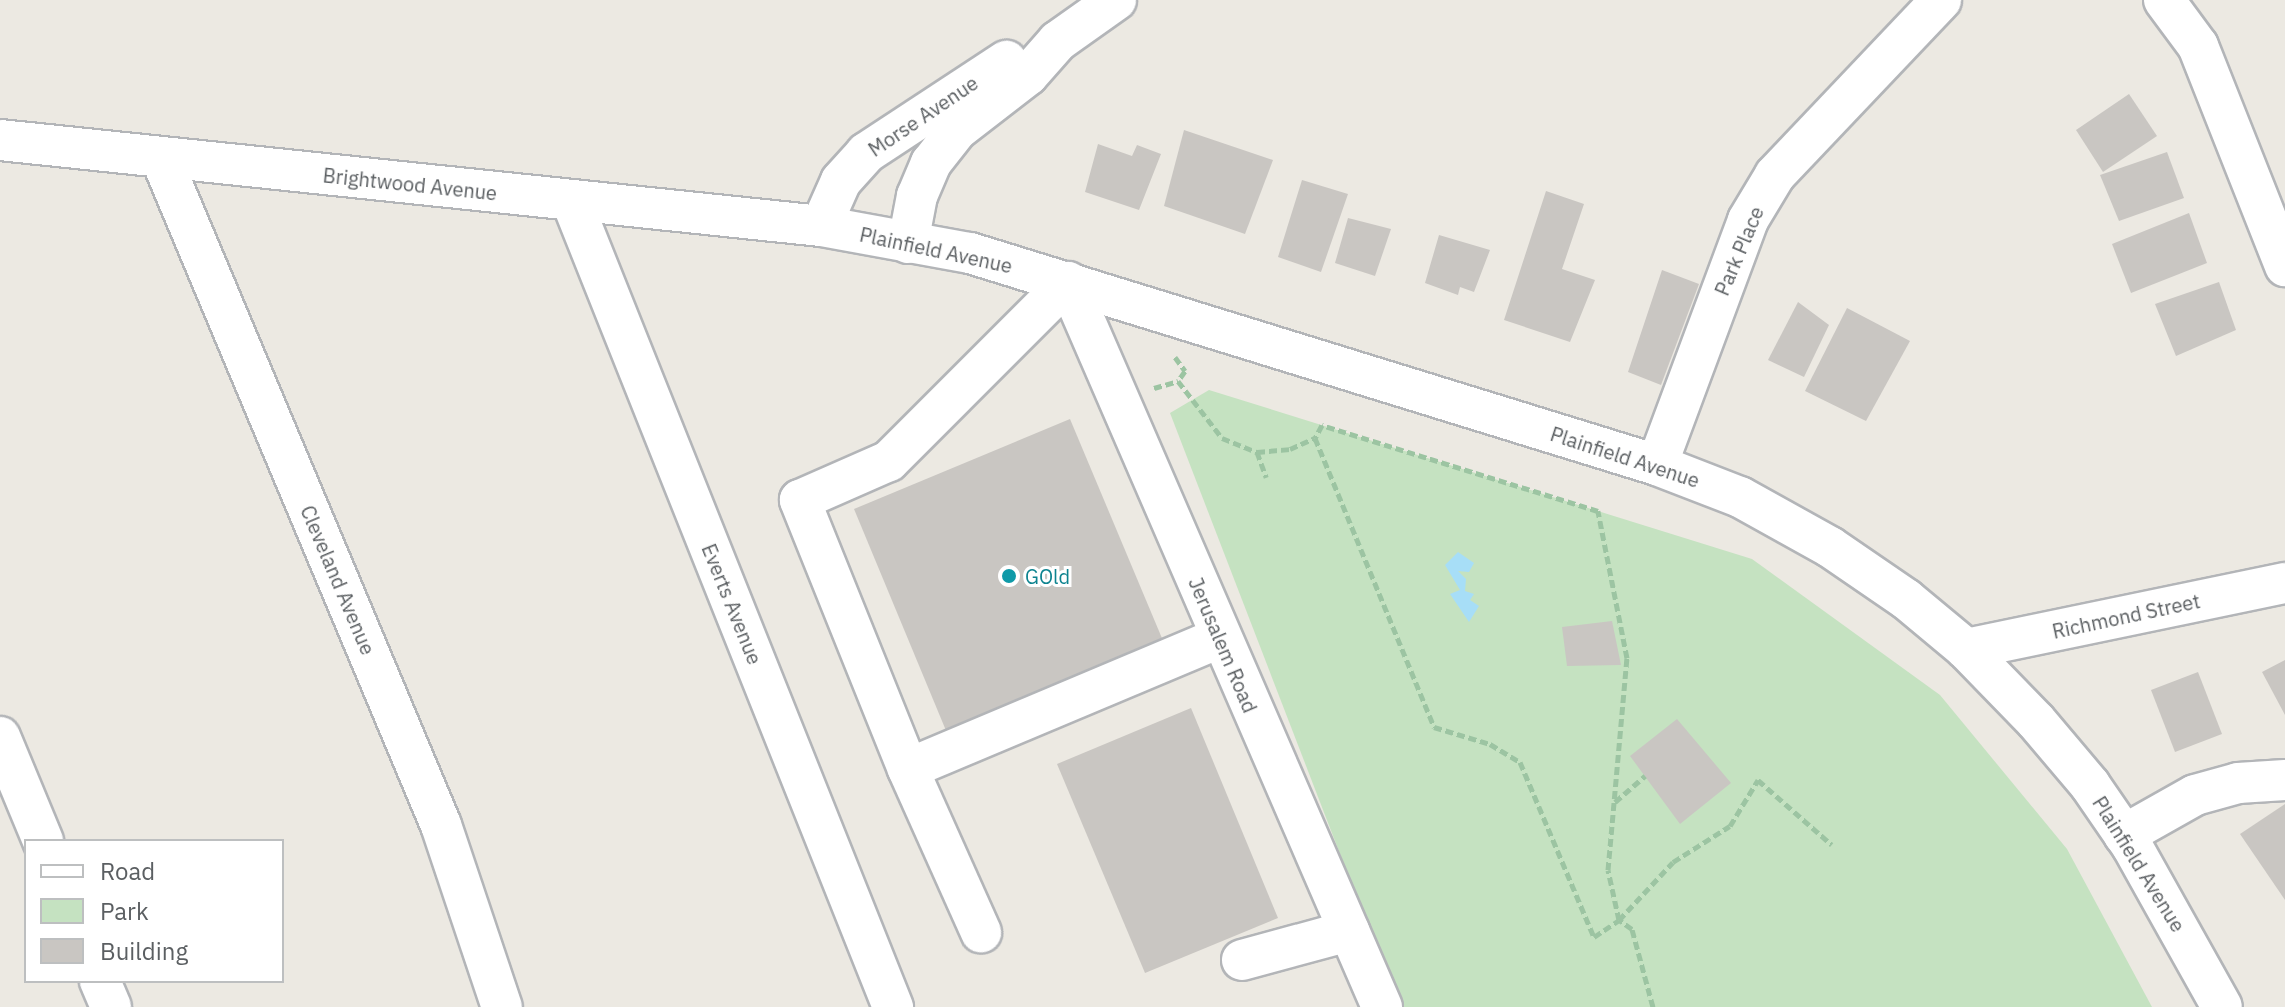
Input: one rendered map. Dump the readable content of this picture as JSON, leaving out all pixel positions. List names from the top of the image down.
{
  "streets": {
    "street": [
      "Morse Avenue",
      "Brightwood Avenue",
      "Plainfield Avenue",
      "Park Place",
      "Cleveland Avenue",
      "Everts Avenue",
      "Richmond Street",
      "Jerusalem Road"
    ]
  },
  "crossings": [
    ["Morse Avenue", "Brightwood Avenue"],
    ["Morse Avenue", "Plainfield Avenue"],
    ["Brightwood Avenue", "Plainfield Avenue"],
    ["Brightwood Avenue", "Cleveland Avenue"],
    ["Brightwood Avenue", "Everts Avenue"],
    ["Plainfield Avenue", "Park Place"],
    ["Plainfield Avenue", "Richmond Street"],
    ["Plainfield Avenue", "Jerusalem Road"]
  ],
  "places": ["GOld"],
  "legend": ["Road", "Park", "Building"]
}
